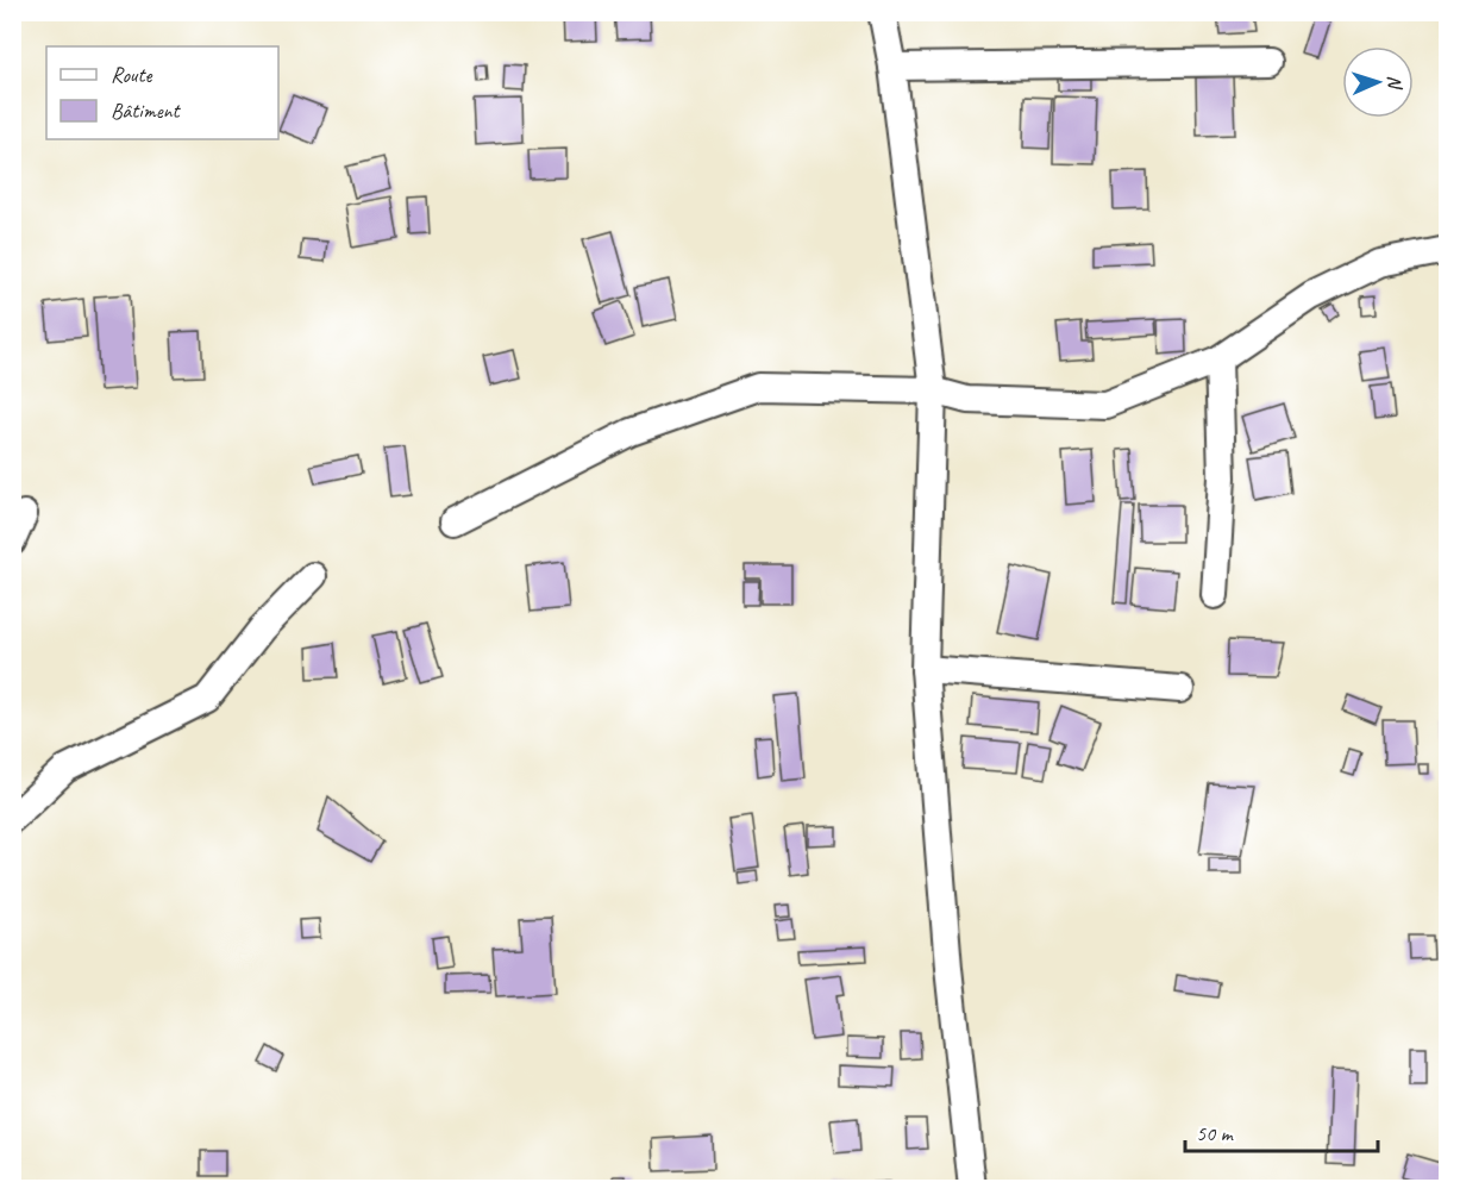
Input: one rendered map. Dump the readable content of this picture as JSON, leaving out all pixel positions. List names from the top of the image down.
{
  "legend": ["Route", "Bâtiment"],
  "scale_bar": "50 m",
  "north": "right"
}
